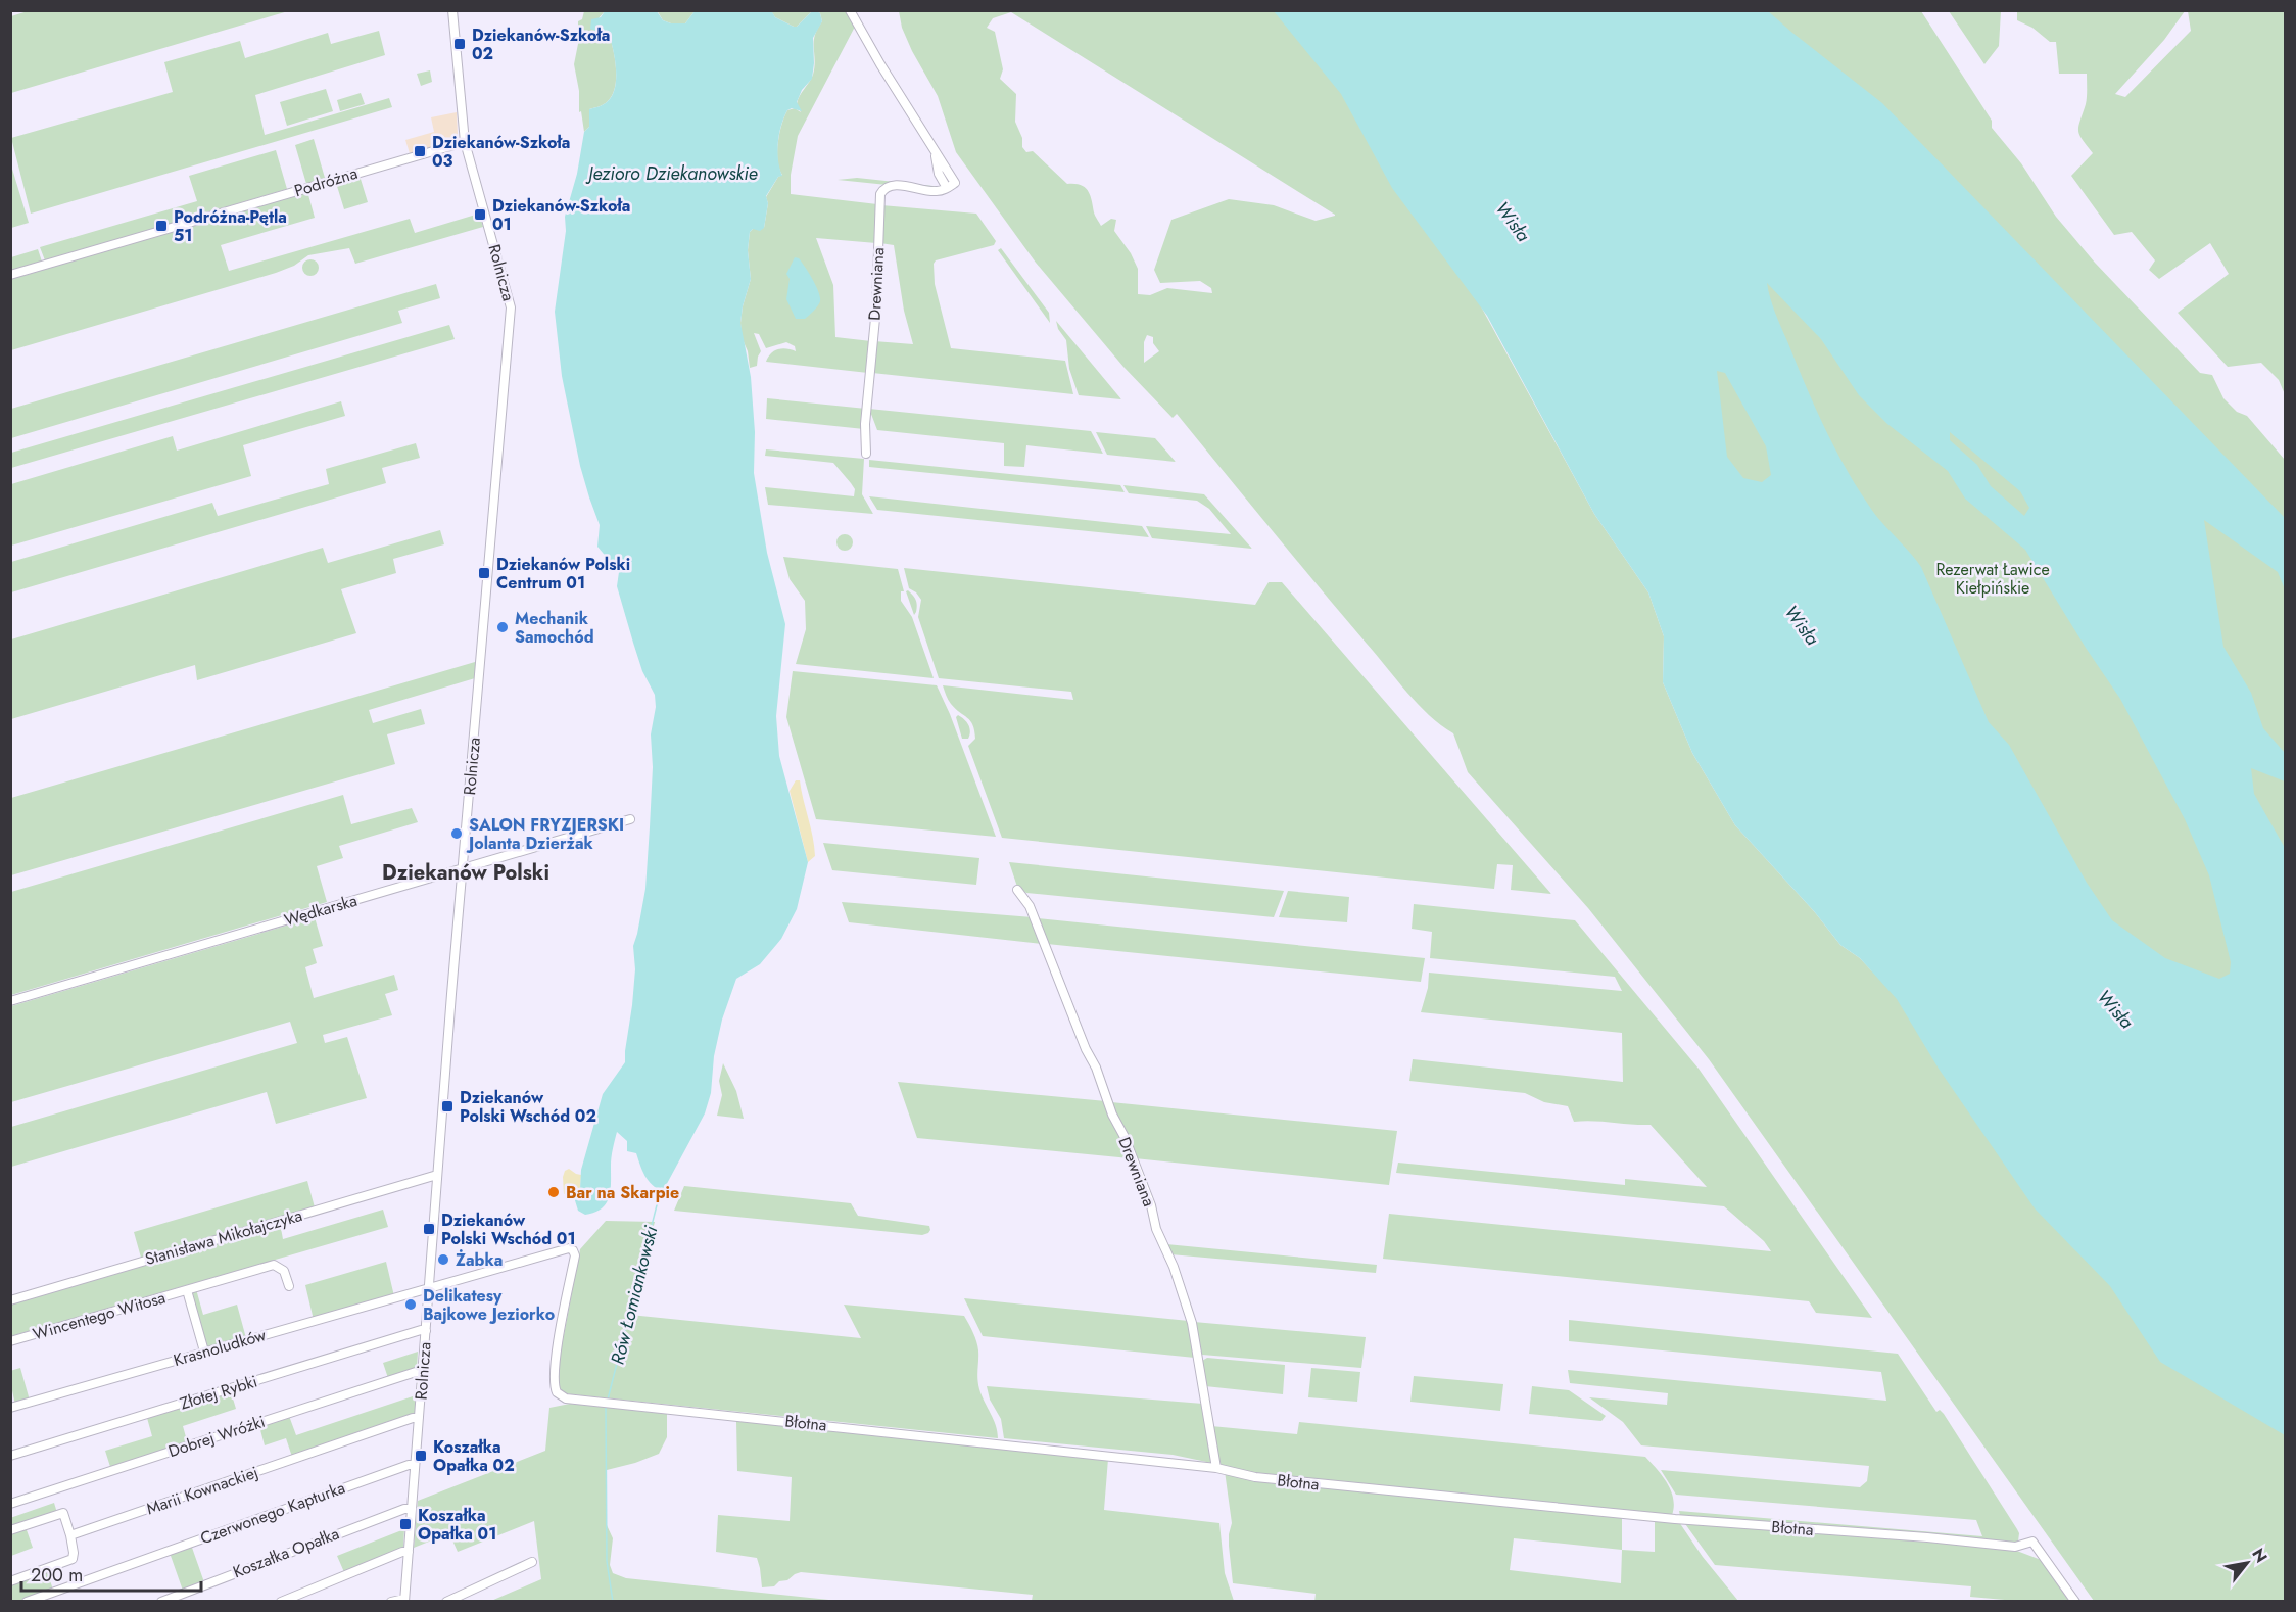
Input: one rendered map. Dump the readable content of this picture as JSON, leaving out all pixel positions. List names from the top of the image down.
{
  "streets": {
    "street": [
      "Podróżna",
      "Rolnicza",
      "Drewniana",
      "Wędkarska",
      "Stanisława Mikołajczyka",
      "Wincentego Witosa",
      "Krasnoludków",
      "Złotej Rybki",
      "Błotna",
      "Dobrej Wróżki",
      "Marii Kownackiej",
      "Czerwonego Kapturka",
      "Koszałka Opałka"
    ]
  },
  "crossings": [
    ["Podróżna", "Rolnicza"],
    ["Rolnicza", "Wędkarska"],
    ["Rolnicza", "Stanisława Mikołajczyka"],
    ["Rolnicza", "Krasnoludków"],
    ["Rolnicza", "Złotej Rybki"],
    ["Rolnicza", "Dobrej Wróżki"],
    ["Rolnicza", "Marii Kownackiej"],
    ["Rolnicza", "Czerwonego Kapturka"],
    ["Rolnicza", "Koszałka Opałka"],
    ["Drewniana", "Błotna"],
    ["Wincentego Witosa", "Krasnoludków"],
    ["Krasnoludków", "Błotna"]
  ],
  "districts": ["Dziekanów Polski"],
  "water": ["Jezioro Dziekanowskie", "Wisła", "Rów Łomiankowski"],
  "parks": ["Rezerwat Ławice Kiełpińskie"],
  "places": {
    "transit": [
      "Dziekanów-Szkoła 02",
      "Dziekanów-Szkoła 03",
      "Dziekanów-Szkoła 01",
      "Podróżna-Pętla 51",
      "Dziekanów Polski Centrum 01",
      "Dziekanów Polski Wschód 02",
      "Dziekanów Polski Wschód 01",
      "Koszałka Opałka 02",
      "Koszałka Opałka 01"
    ],
    "other": [
      "Mechanik Samochód",
      "SALON FRYZJERSKI Jolanta Dzierżak",
      "Bar na Skarpie",
      "Żabka",
      "Delikatesy Bajkowe Jeziorko"
    ]
  },
  "scale_bar": "200 m",
  "north": "top right"
}
